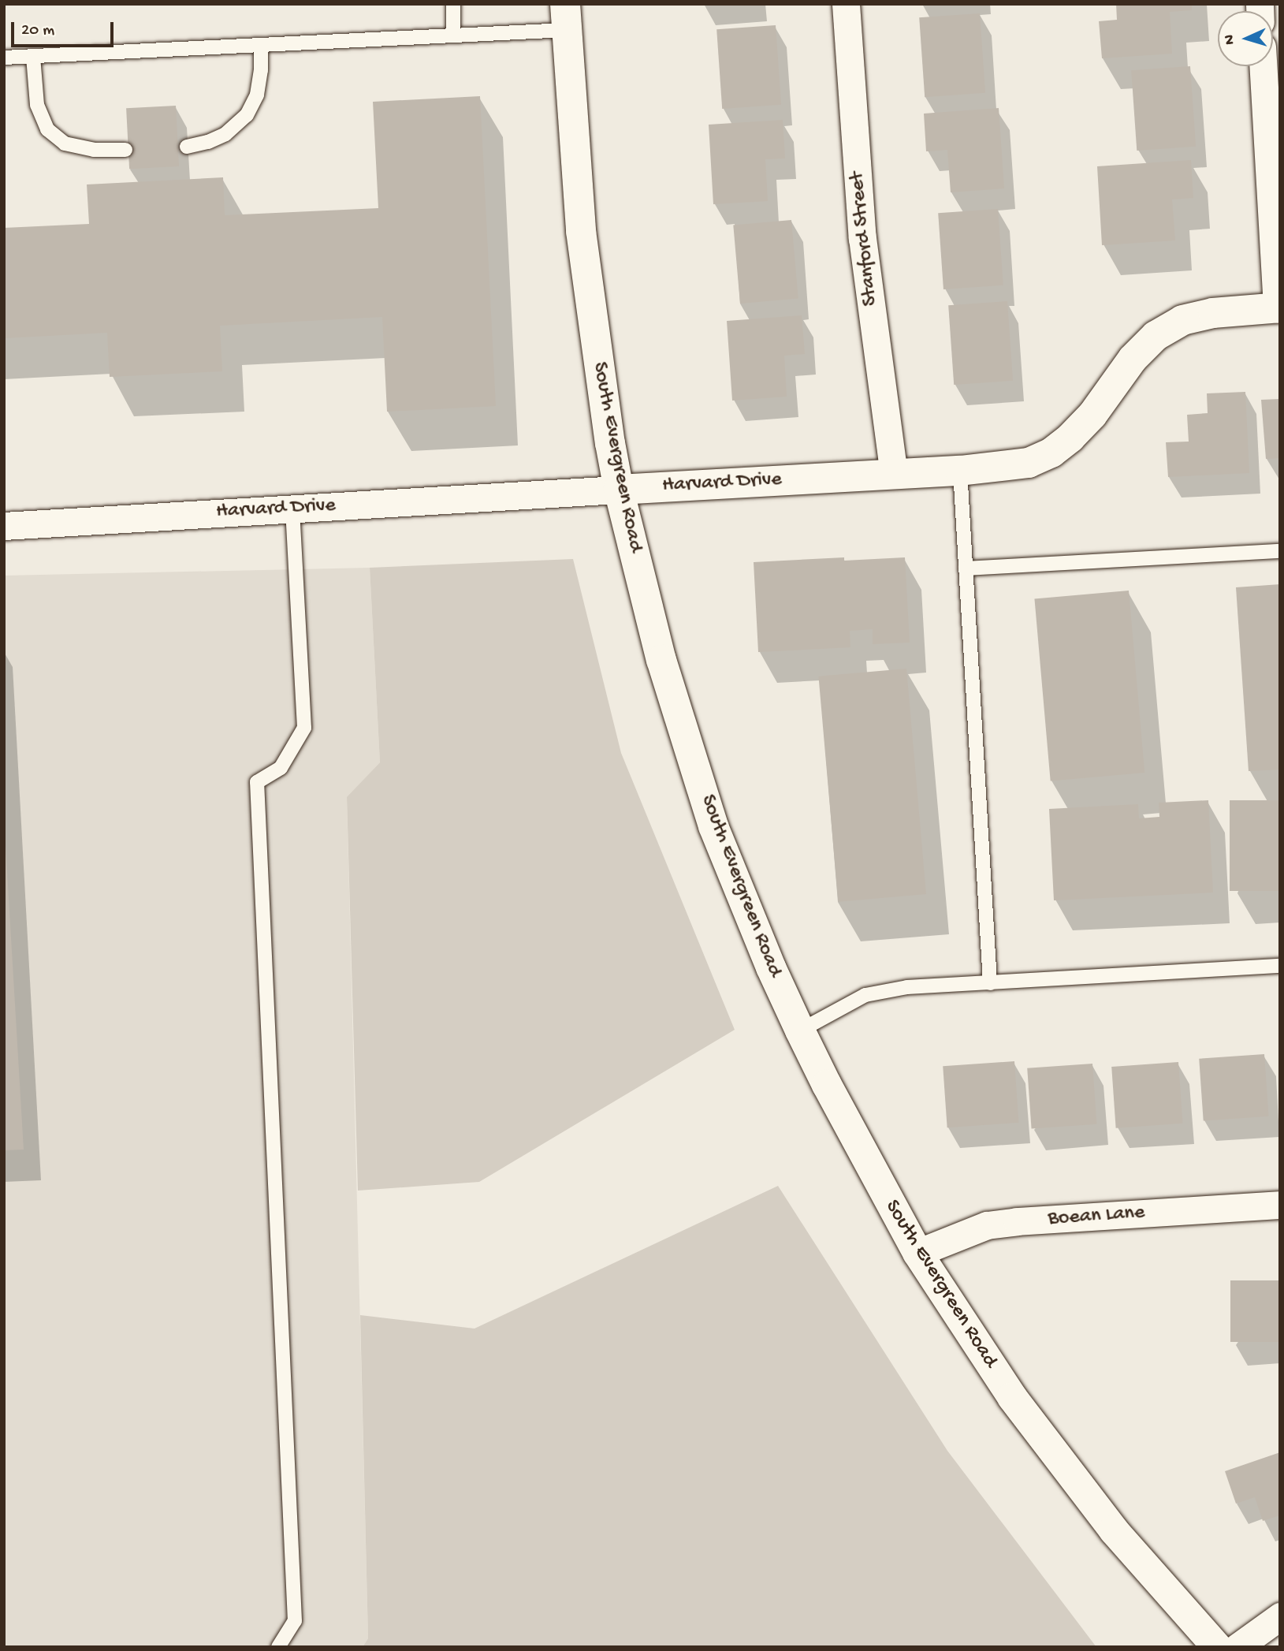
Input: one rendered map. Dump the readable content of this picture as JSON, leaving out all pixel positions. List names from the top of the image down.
{
  "streets": {
    "main road": ["South Evergreen Road", "Harvard Drive"],
    "street": ["Stanford Street", "Boean Lane"]
  },
  "crossings": [
    ["Stanford Street", "Harvard Drive"],
    ["South Evergreen Road", "Harvard Drive"],
    ["South Evergreen Road", "Boean Lane"]
  ],
  "scale_bar": "20 m",
  "north": "left"
}
